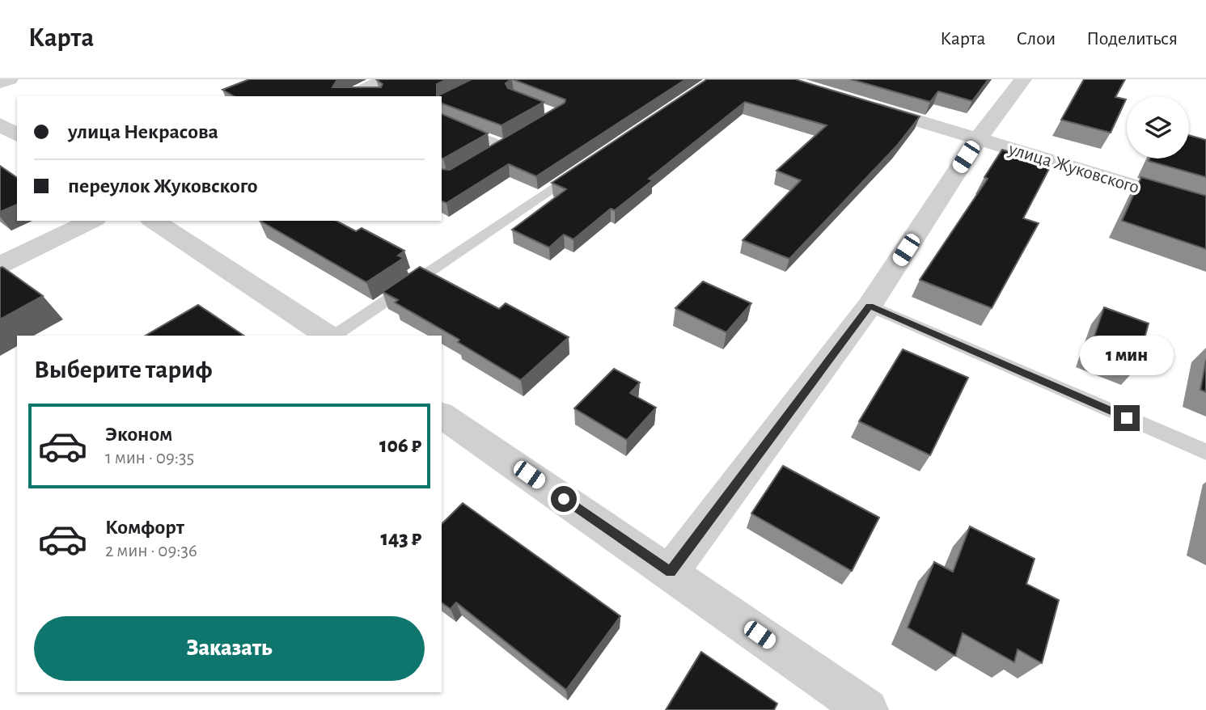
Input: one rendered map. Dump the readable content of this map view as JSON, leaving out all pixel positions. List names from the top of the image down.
{
  "streets": {
    "street": ["улица Жуковского"]
  },
  "page": {
    "header": "Карта",
    "nav": ["Карта", "Слои", "Поделиться"],
    "banner": ["улица Некрасова", "переулок Жуковского"],
    "bubble": "1 мин",
    "heading": "Выберите тариф",
    "list": [
      {
        "name": "Эконом",
        "note": "1 мин · 09:35",
        "value": "106 ₽"
      },
      {
        "name": "Комфорт",
        "note": "2 мин · 09:36",
        "value": "143 ₽"
      }
    ],
    "buttons": "Заказать"
  }
}
